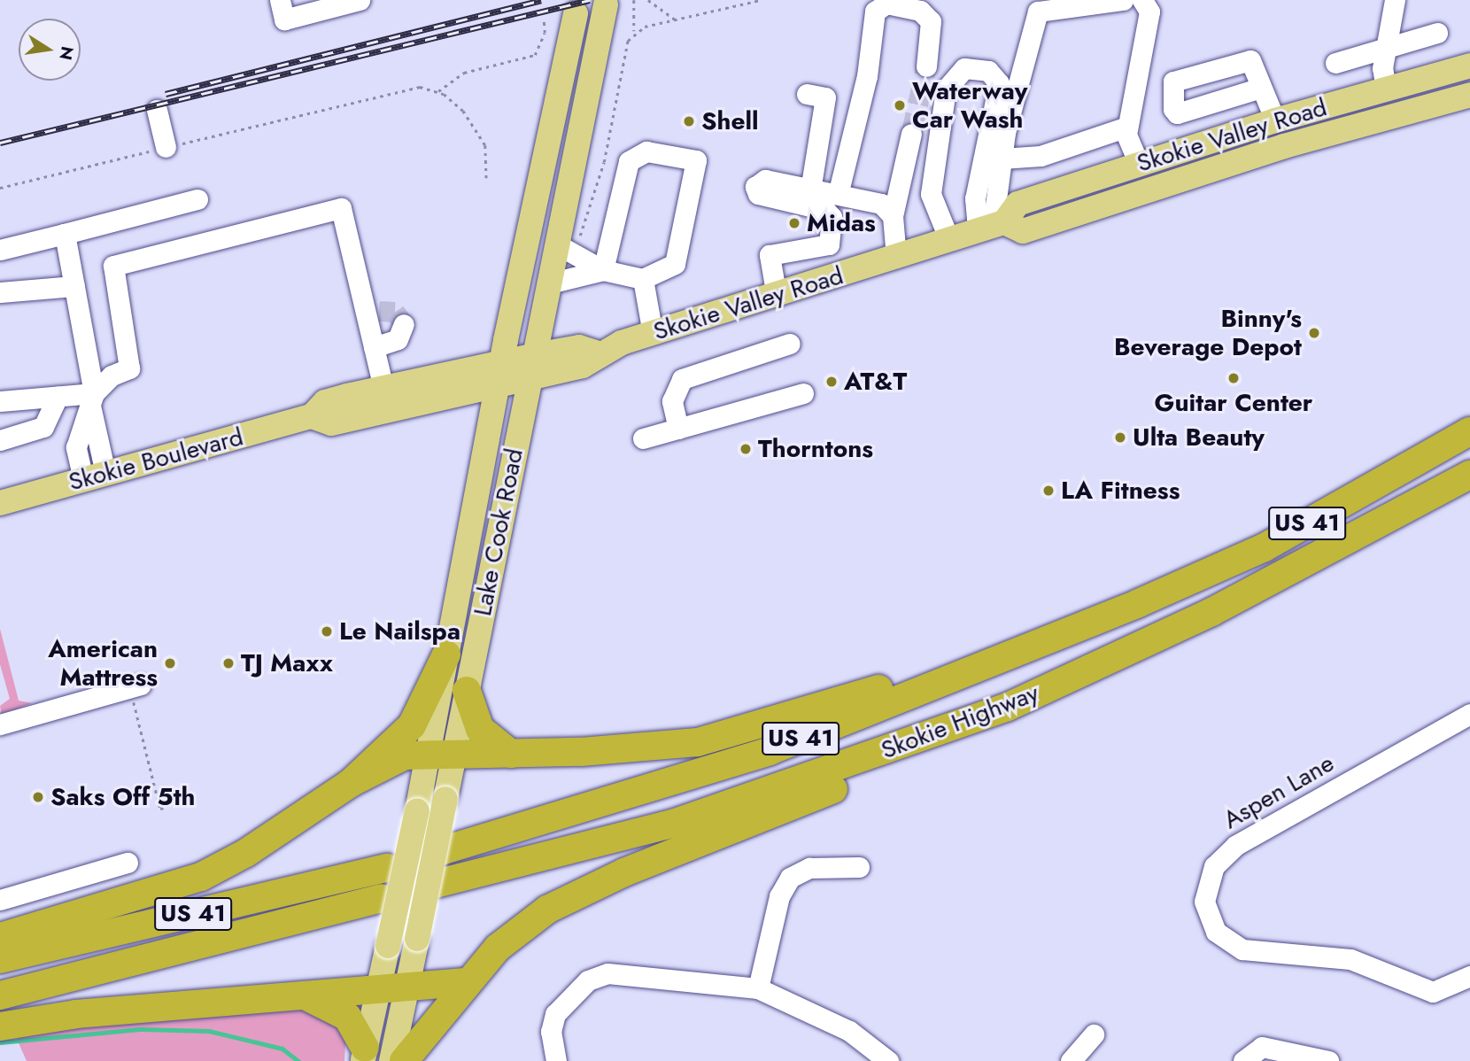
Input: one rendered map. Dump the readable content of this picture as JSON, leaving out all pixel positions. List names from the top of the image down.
{
  "streets": {
    "highway": ["US 41", "Skokie Highway"],
    "main road": ["Skokie Valley Road", "Skokie Boulevard", "Lake Cook Road"],
    "street": ["Aspen Lane"]
  },
  "crossings": [
    ["Skokie Valley Road", "Skokie Boulevard"],
    ["Skokie Valley Road", "Lake Cook Road"],
    ["Skokie Boulevard", "Lake Cook Road"]
  ],
  "places": [
    "Waterway Car Wash",
    "Shell",
    "Midas",
    "Binny's Beverage Depot",
    "Guitar Center",
    "AT&T",
    "Ulta Beauty",
    "Thorntons",
    "LA Fitness",
    "Le Nailspa",
    "American Mattress",
    "TJ Maxx",
    "Saks Off 5th"
  ],
  "north": "right"
}
